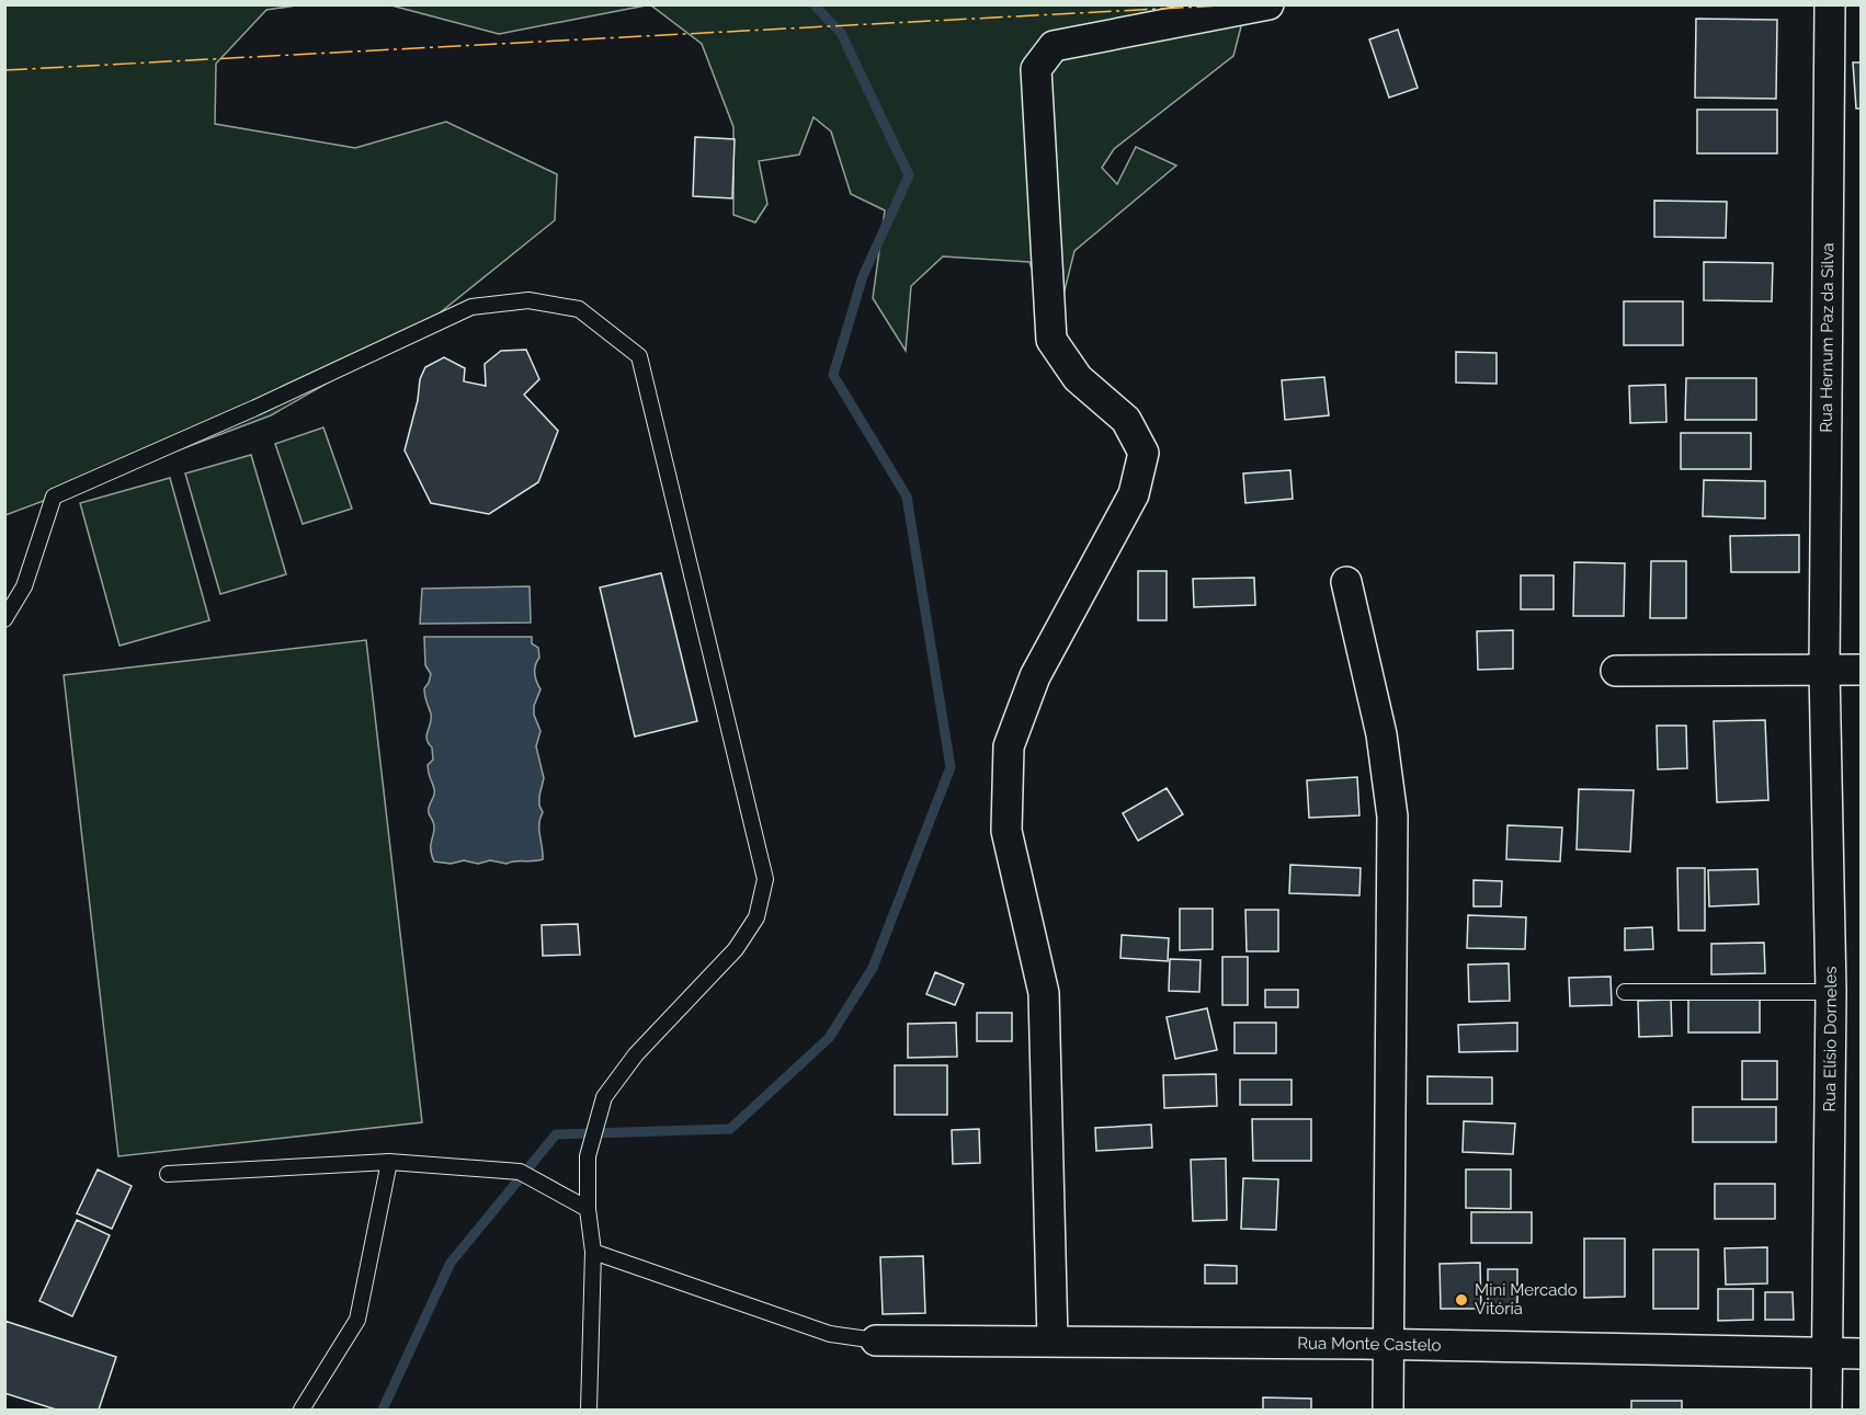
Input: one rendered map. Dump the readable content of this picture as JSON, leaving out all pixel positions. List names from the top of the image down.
{
  "streets": {
    "street": ["Rua Hernum Paz da Silva", "Rua Elísio Dorneles", "Rua Monte Castelo"]
  },
  "crossings": [
    ["Rua Hernum Paz da Silva", "Rua Elísio Dorneles"],
    ["Rua Elísio Dorneles", "Rua Monte Castelo"]
  ],
  "places": ["Mini Mercado Vitória"]
}
